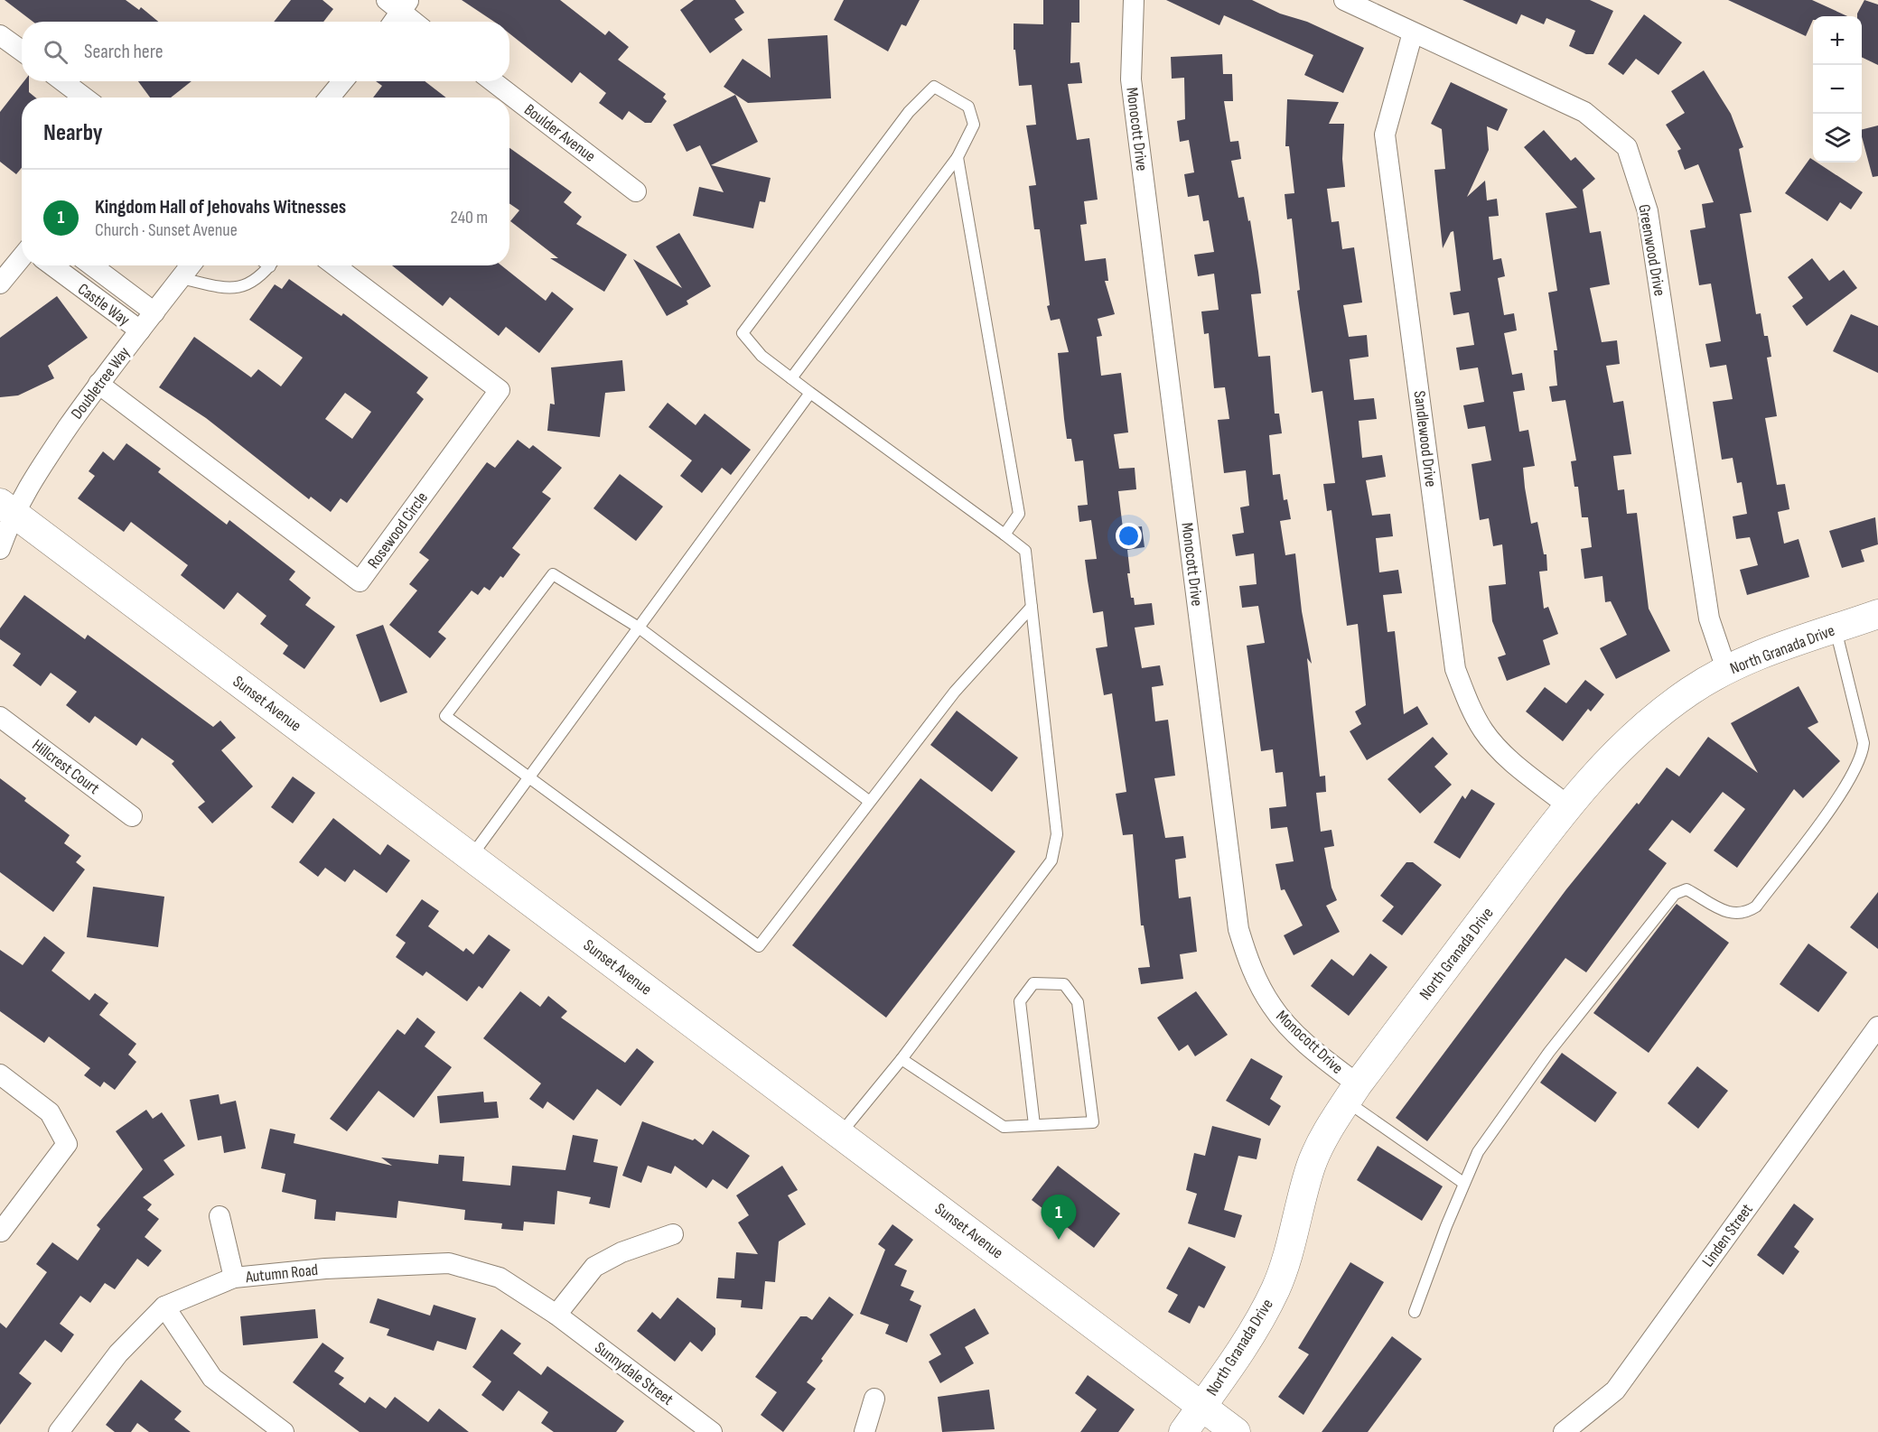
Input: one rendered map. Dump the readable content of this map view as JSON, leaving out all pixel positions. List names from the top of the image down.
{
  "streets": {
    "main road": ["North Granada Drive", "Sunset Avenue"],
    "street": [
      "Monocott Drive",
      "Boulder Avenue",
      "Greenwood Drive",
      "Castle Way",
      "Doubletree Way",
      "Sandlewood Drive",
      "Rosewood Circle",
      "Hillcrest Court",
      "Linden Street",
      "Autumn Road",
      "Sunnydale Street"
    ]
  },
  "crossings": [
    ["Monocott Drive", "North Granada Drive"],
    ["Greenwood Drive", "Sandlewood Drive"],
    ["Greenwood Drive", "North Granada Drive"],
    ["Castle Way", "Doubletree Way"],
    ["Doubletree Way", "Rosewood Circle"],
    ["Doubletree Way", "Sunset Avenue"],
    ["Sandlewood Drive", "North Granada Drive"],
    ["North Granada Drive", "Sunset Avenue"],
    ["Autumn Road", "Sunnydale Street"]
  ],
  "page": {
    "map_buttons": ["+", "−"],
    "search": "Search here",
    "heading": "Nearby",
    "list": [
      {
        "mark": "1",
        "name": "Kingdom Hall of Jehovahs Witnesses",
        "note": "Church · Sunset Avenue",
        "value": "240 m"
      }
    ],
    "pins": "1"
  }
}
